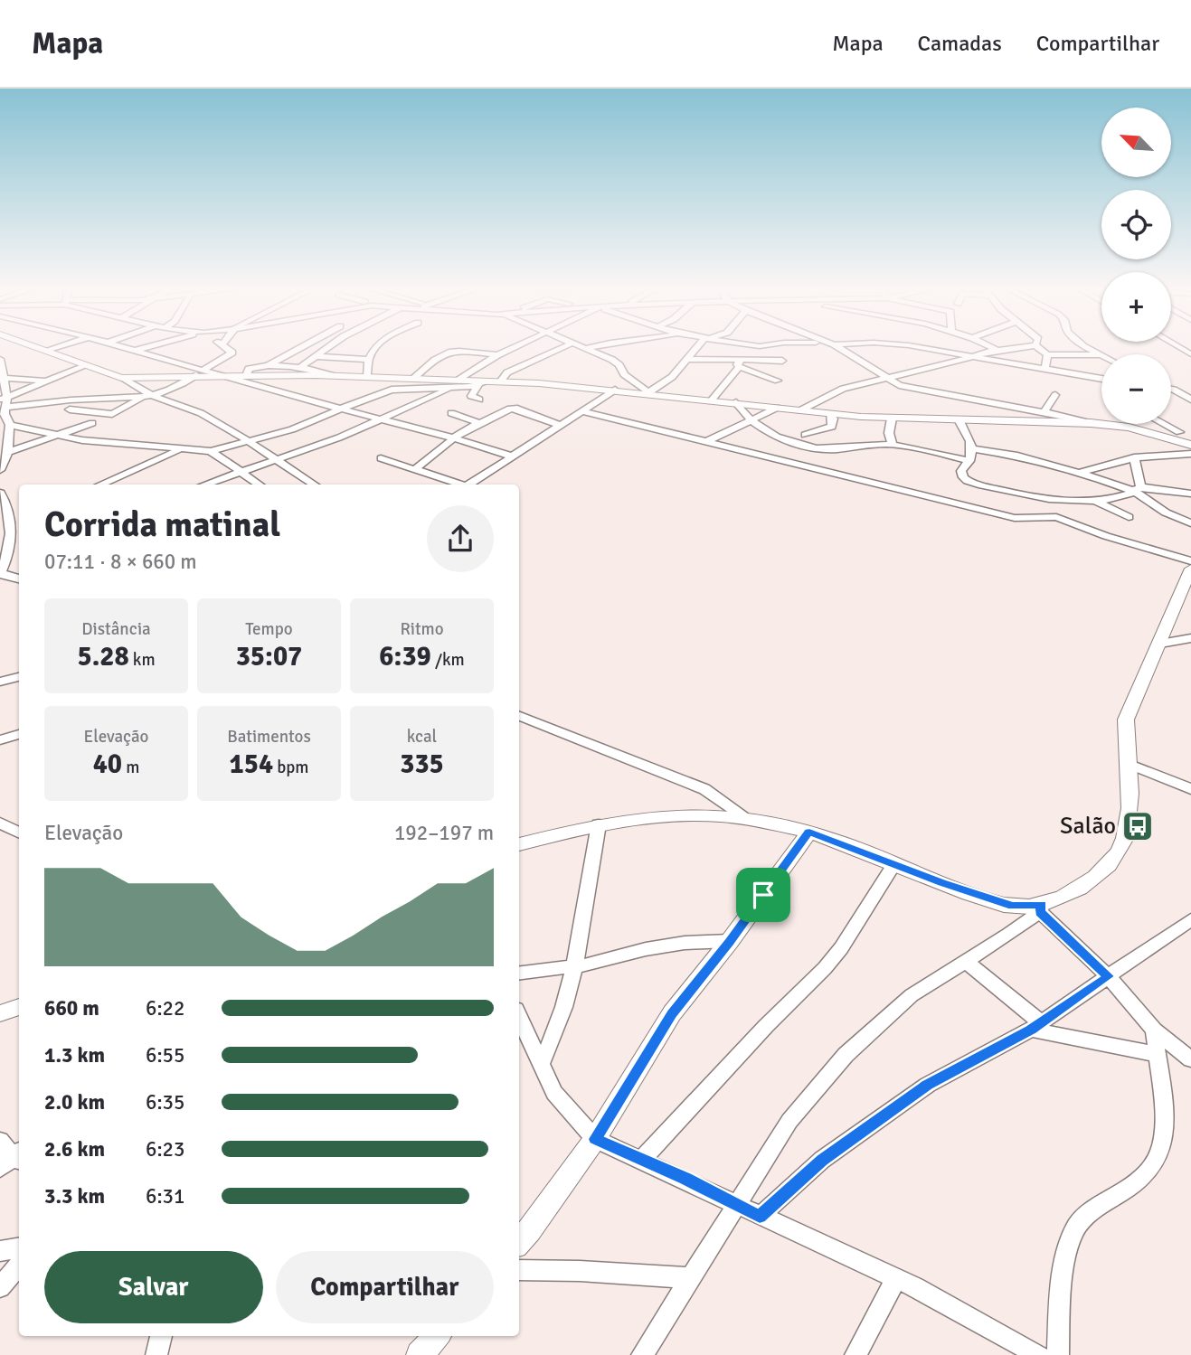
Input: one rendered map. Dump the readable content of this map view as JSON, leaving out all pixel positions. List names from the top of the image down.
{
  "places": {
    "bus stop": ["Salão"]
  },
  "north": "top left",
  "page": {
    "header": "Mapa",
    "nav": ["Mapa", "Camadas", "Compartilhar"],
    "map_buttons": ["+", "−"],
    "heading": ["Corrida matinal", "07:11 · 8 × 660 m"],
    "stats": [
      ["Distância", "5.28 km"],
      ["Tempo", "35:07"],
      ["Ritmo", "6:39 /km"],
      ["Elevação", "40 m"],
      ["Batimentos", "154 bpm"],
      ["kcal", "335"]
    ],
    "chart": ["Elevação", "192–197 m"],
    "list": [
      {
        "name": "660 m",
        "note": "6:22"
      },
      {
        "name": "1.3 km",
        "note": "6:55"
      },
      {
        "name": "2.0 km",
        "note": "6:35"
      },
      {
        "name": "2.6 km",
        "note": "6:23"
      },
      {
        "name": "3.3 km",
        "note": "6:31"
      }
    ],
    "buttons": ["Salvar", "Compartilhar"]
  }
}
